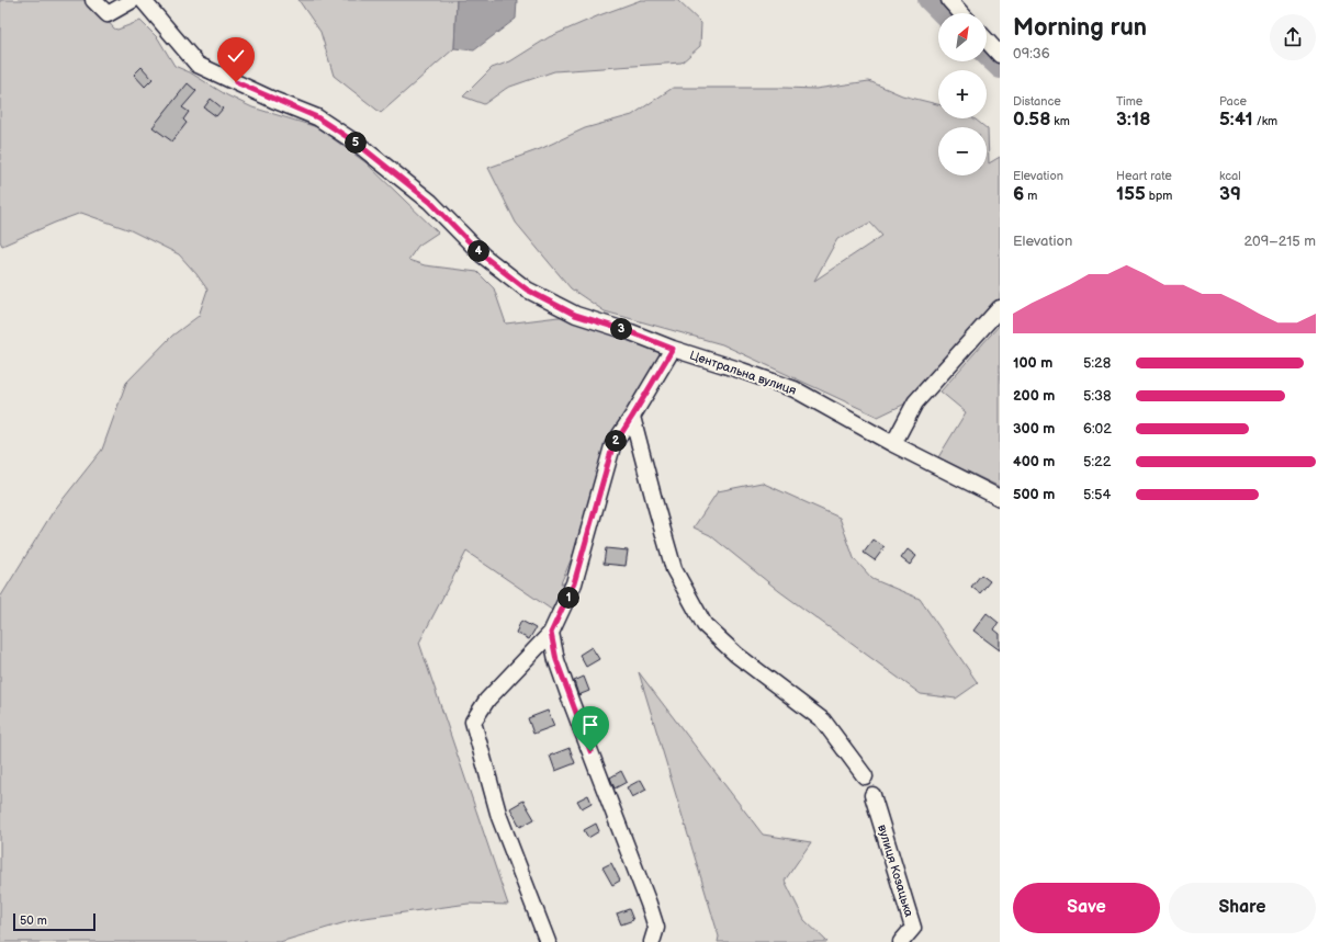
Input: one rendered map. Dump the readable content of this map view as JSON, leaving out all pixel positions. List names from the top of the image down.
{
  "streets": {
    "street": ["Центральна вулиця", "вулиця Козацька"]
  },
  "scale_bar": "50 m",
  "north": "top right",
  "page": {
    "heading": ["Morning run", "09:36"],
    "map_buttons": ["+", "−"],
    "stats": [
      ["Distance", "0.58 km"],
      ["Time", "3:18"],
      ["Pace", "5:41 /km"],
      ["Elevation", "6 m"],
      ["Heart rate", "155 bpm"],
      ["kcal", "39"]
    ],
    "pins": [
      "5",
      "4",
      "3",
      "2",
      "1"
    ],
    "chart": ["Elevation", "209–215 m"],
    "list": [
      {
        "name": "100 m",
        "note": "5:28"
      },
      {
        "name": "200 m",
        "note": "5:38"
      },
      {
        "name": "300 m",
        "note": "6:02"
      },
      {
        "name": "400 m",
        "note": "5:22"
      },
      {
        "name": "500 m",
        "note": "5:54"
      }
    ],
    "buttons": ["Save", "Share"],
    "scale": "50 m"
  }
}
